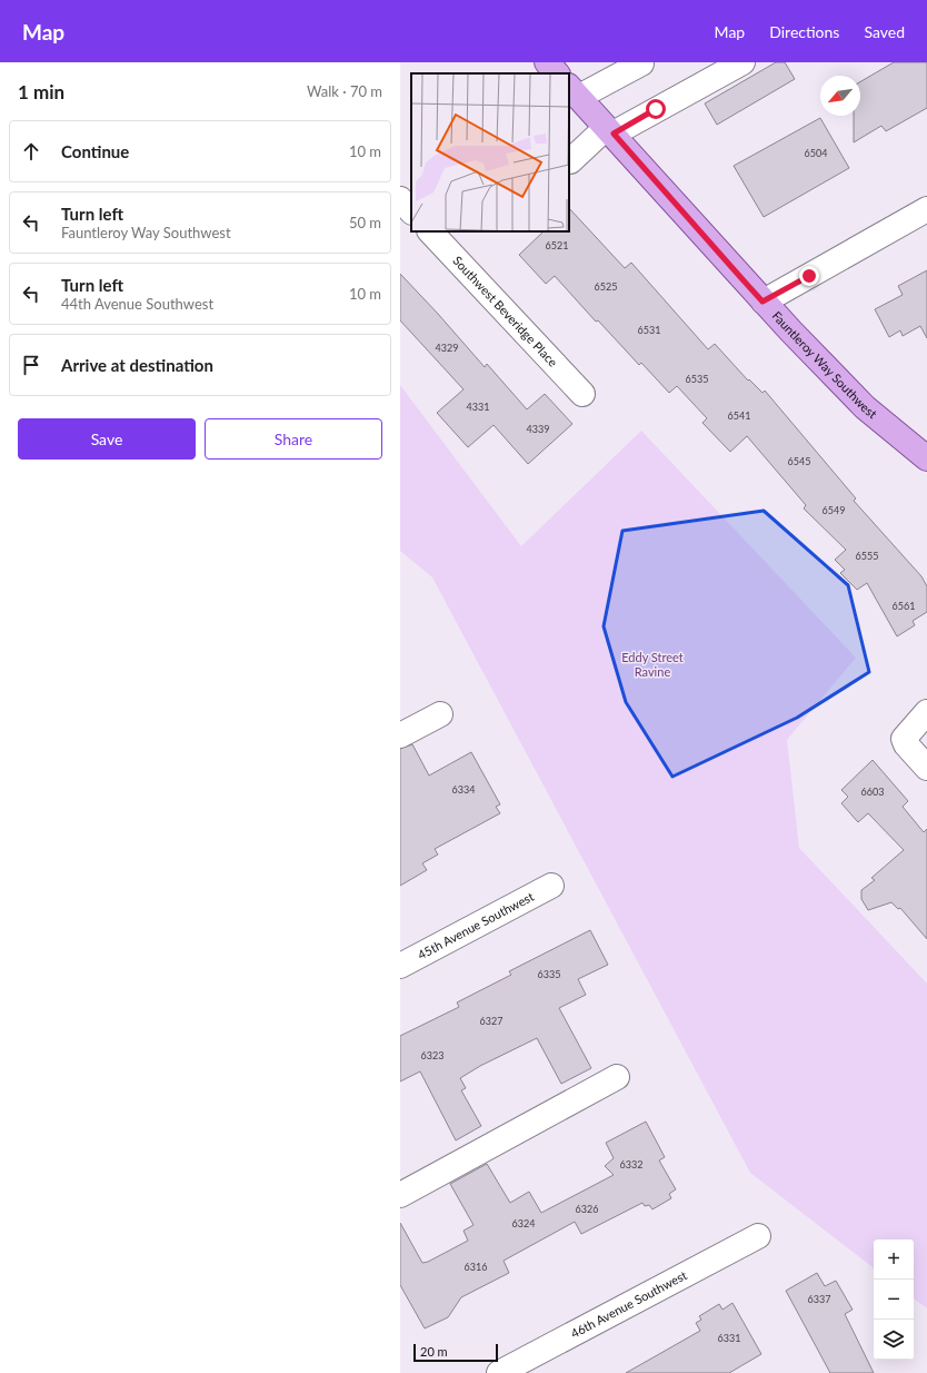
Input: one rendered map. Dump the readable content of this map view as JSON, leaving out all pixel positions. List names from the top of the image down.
{
  "streets": {
    "main road": ["Fauntleroy Way Southwest"],
    "street": ["Southwest Beveridge Place", "45th Avenue Southwest", "46th Avenue Southwest"]
  },
  "parks": ["Eddy Street Ravine"],
  "house_numbers": [
    "6504",
    "6521",
    "6525",
    "6531",
    "4329",
    "6535",
    "4331",
    "6541",
    "4339",
    "6545",
    "6549",
    "6555",
    "6561",
    "6334",
    "6603",
    "6335",
    "6327",
    "6323",
    "6332",
    "6326",
    "6324",
    "6316",
    "6337",
    "6331"
  ],
  "scale_bar": "20 m",
  "north": "bottom left",
  "page": {
    "header": "Map",
    "nav": ["Map", "Directions", "Saved"],
    "heading": ["1 min", "Walk · 70 m"],
    "list": [
      ["Continue", "10 m"],
      ["Turn left", "Fauntleroy Way Southwest", "50 m"],
      ["Turn left", "44th Avenue Southwest", "10 m"],
      "Arrive at destination"
    ],
    "buttons": ["Save", "Share"],
    "map_buttons": ["+", "−"],
    "scale": "20 m"
  }
}
